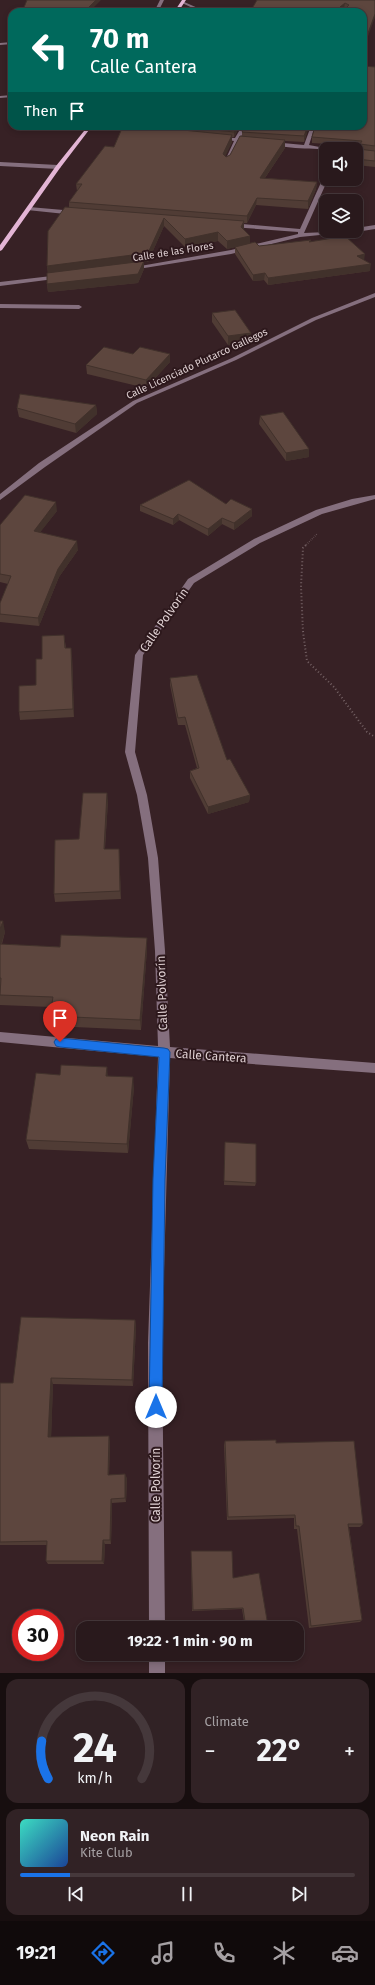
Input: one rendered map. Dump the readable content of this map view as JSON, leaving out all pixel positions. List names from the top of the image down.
{
  "streets": {
    "street": [
      "Calle de las Flores",
      "Calle Licenciado Plutarco Gallegos",
      "Calle Polvorín",
      "Calle Cantera"
    ]
  },
  "crossings": [
    ["Calle Polvorín", "Calle Cantera"]
  ],
  "page": {
    "turn": ["70 m", "Calle Cantera"],
    "then": "Then",
    "limit": "30",
    "trip": "19:22 · 1 min · 90 m",
    "tile": "Climate",
    "heat": ["−", "22°", "+"],
    "song": ["Neon Rain", "Kite Club"],
    "tabs": "19:21",
    "gauge": ["24", "km/h"]
  }
}
